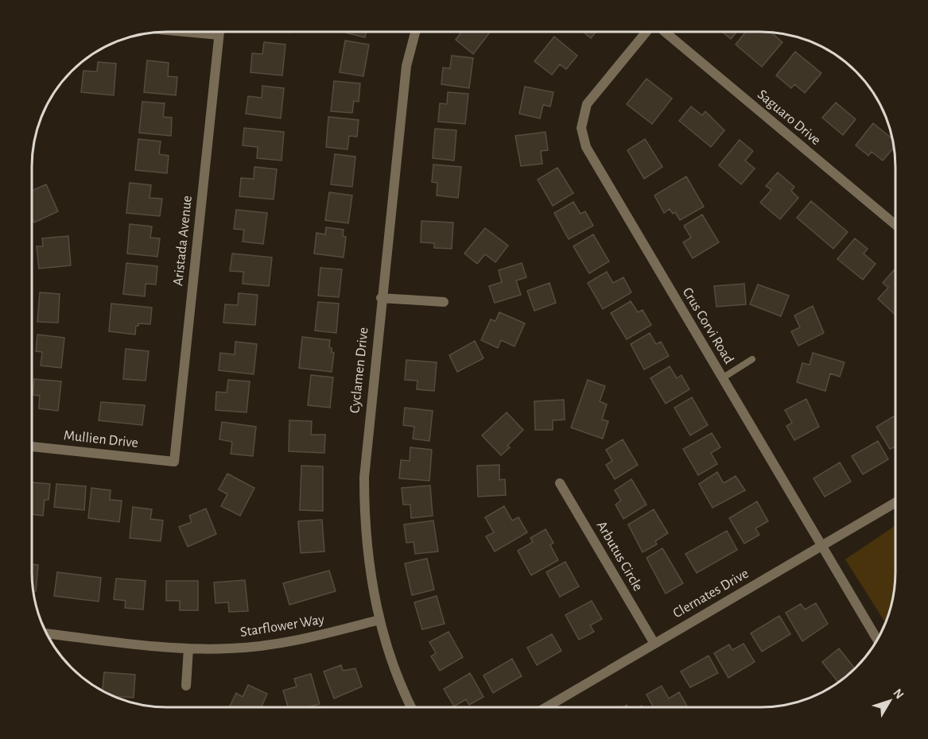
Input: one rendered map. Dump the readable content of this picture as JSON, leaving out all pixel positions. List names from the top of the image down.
{
  "streets": {
    "street": [
      "Saguaro Drive",
      "Aristada Avenue",
      "Crus Corvi Road",
      "Cyclamen Drive",
      "Mullien Drive",
      "Arbutus Circle",
      "Clernates Drive",
      "Starflower Way"
    ]
  },
  "crossings": [
    ["Aristada Avenue", "Mullien Drive"],
    ["Crus Corvi Road", "Clernates Drive"],
    ["Cyclamen Drive", "Starflower Way"],
    ["Arbutus Circle", "Clernates Drive"]
  ],
  "north": "top right"
}
